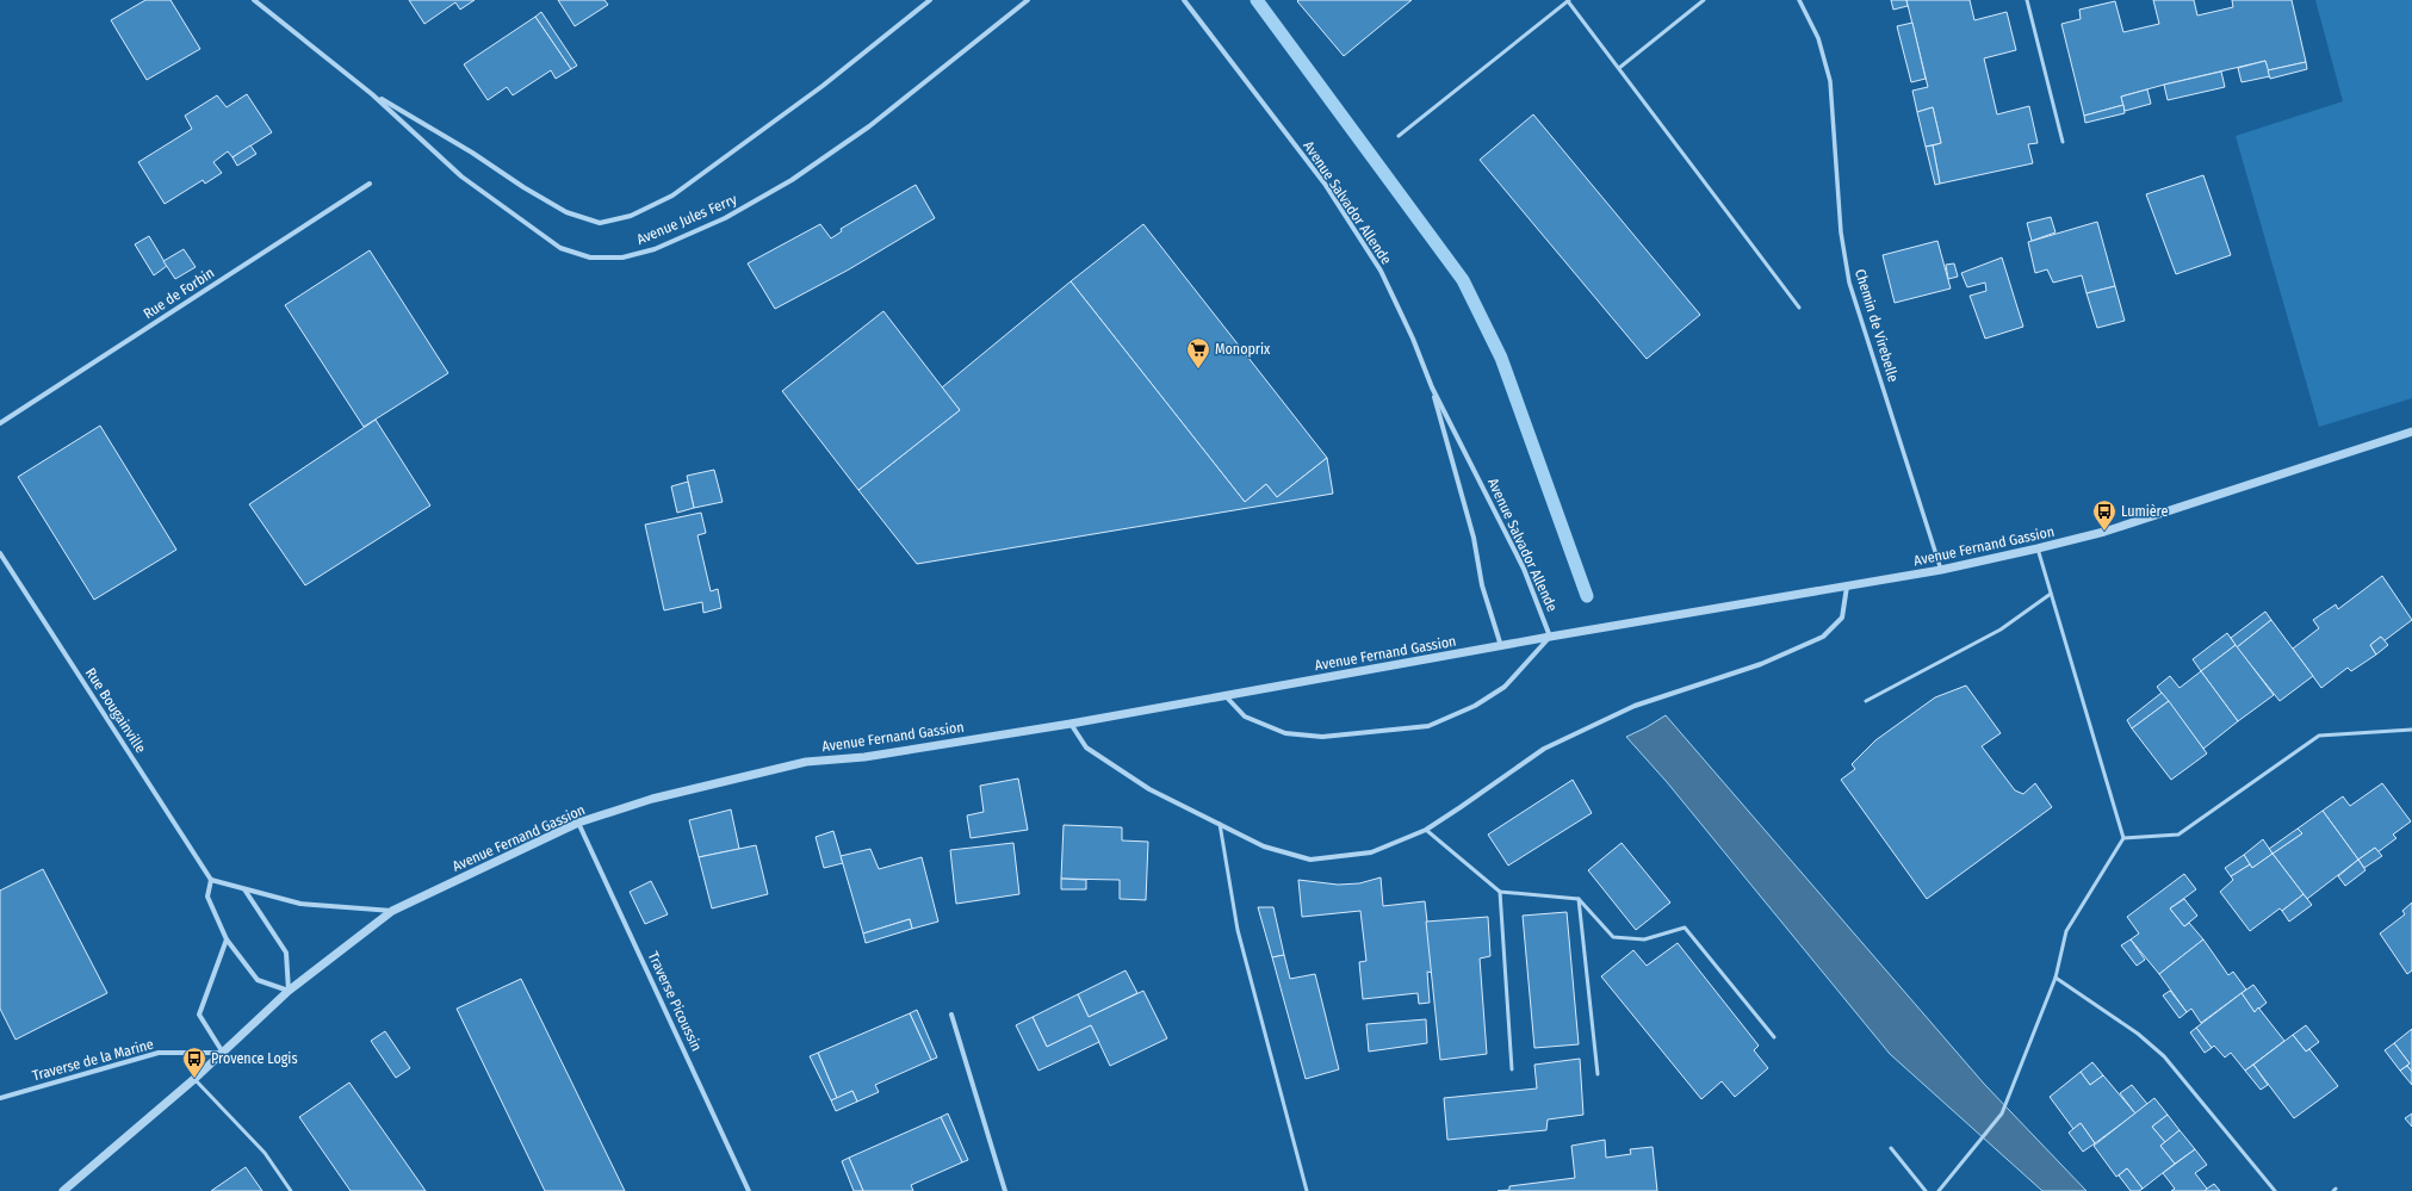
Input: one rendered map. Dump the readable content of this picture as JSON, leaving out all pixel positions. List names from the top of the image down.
{
  "streets": {
    "street": [
      "Avenue Salvador Allende",
      "Avenue Jules Ferry",
      "Rue de Forbin",
      "Chemin de Virebelle",
      "Avenue Fernand Gassion",
      "Rue Bougainville",
      "Traverse Picoussin",
      "Traverse de la Marine"
    ]
  },
  "crossings": [
    ["Avenue Salvador Allende", "Avenue Fernand Gassion"],
    ["Chemin de Virebelle", "Avenue Fernand Gassion"],
    ["Avenue Fernand Gassion", "Traverse Picoussin"],
    ["Avenue Fernand Gassion", "Traverse de la Marine"]
  ],
  "places": {
    "supermarket": ["Monoprix"],
    "bus stop": ["Lumière", "Provence Logis"]
  }
}
